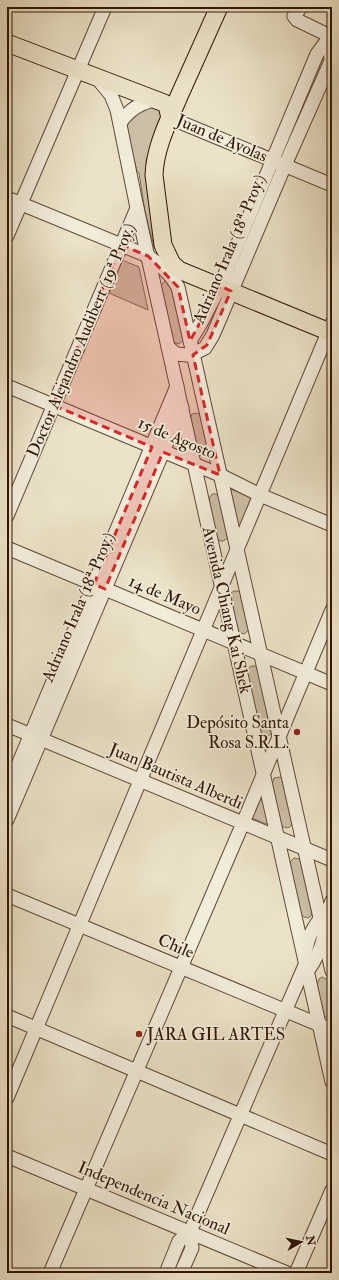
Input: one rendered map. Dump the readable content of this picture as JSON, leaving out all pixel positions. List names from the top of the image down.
{
  "streets": {
    "main road": ["Juan de Ayolas"],
    "street": [
      "Adriano Irala (18ª Proy.)",
      "Doctor Alejandro Audibert (19ª Proy.)",
      "15 de Agosto",
      "14 de Mayo",
      "Avenida Chiang Kai Shek",
      "Juan Bautista Alberdi",
      "Chile",
      "Independencia Nacional"
    ]
  },
  "crossings": [
    ["Juan de Ayolas", "Adriano Irala (18ª Proy.)"],
    ["Juan de Ayolas", "Avenida Chiang Kai Shek"],
    ["Adriano Irala (18ª Proy.)", "15 de Agosto"],
    ["Adriano Irala (18ª Proy.)", "14 de Mayo"],
    ["Adriano Irala (18ª Proy.)", "Avenida Chiang Kai Shek"],
    ["Adriano Irala (18ª Proy.)", "Juan Bautista Alberdi"],
    ["Doctor Alejandro Audibert (19ª Proy.)", "15 de Agosto"],
    ["Doctor Alejandro Audibert (19ª Proy.)", "Avenida Chiang Kai Shek"],
    ["15 de Agosto", "Avenida Chiang Kai Shek"],
    ["14 de Mayo", "Avenida Chiang Kai Shek"],
    ["Avenida Chiang Kai Shek", "Juan Bautista Alberdi"],
    ["Avenida Chiang Kai Shek", "Chile"]
  ],
  "places": ["Depósito Santa Rosa S.R.L.", "JARA GIL ARTES"],
  "north": "right"
}
